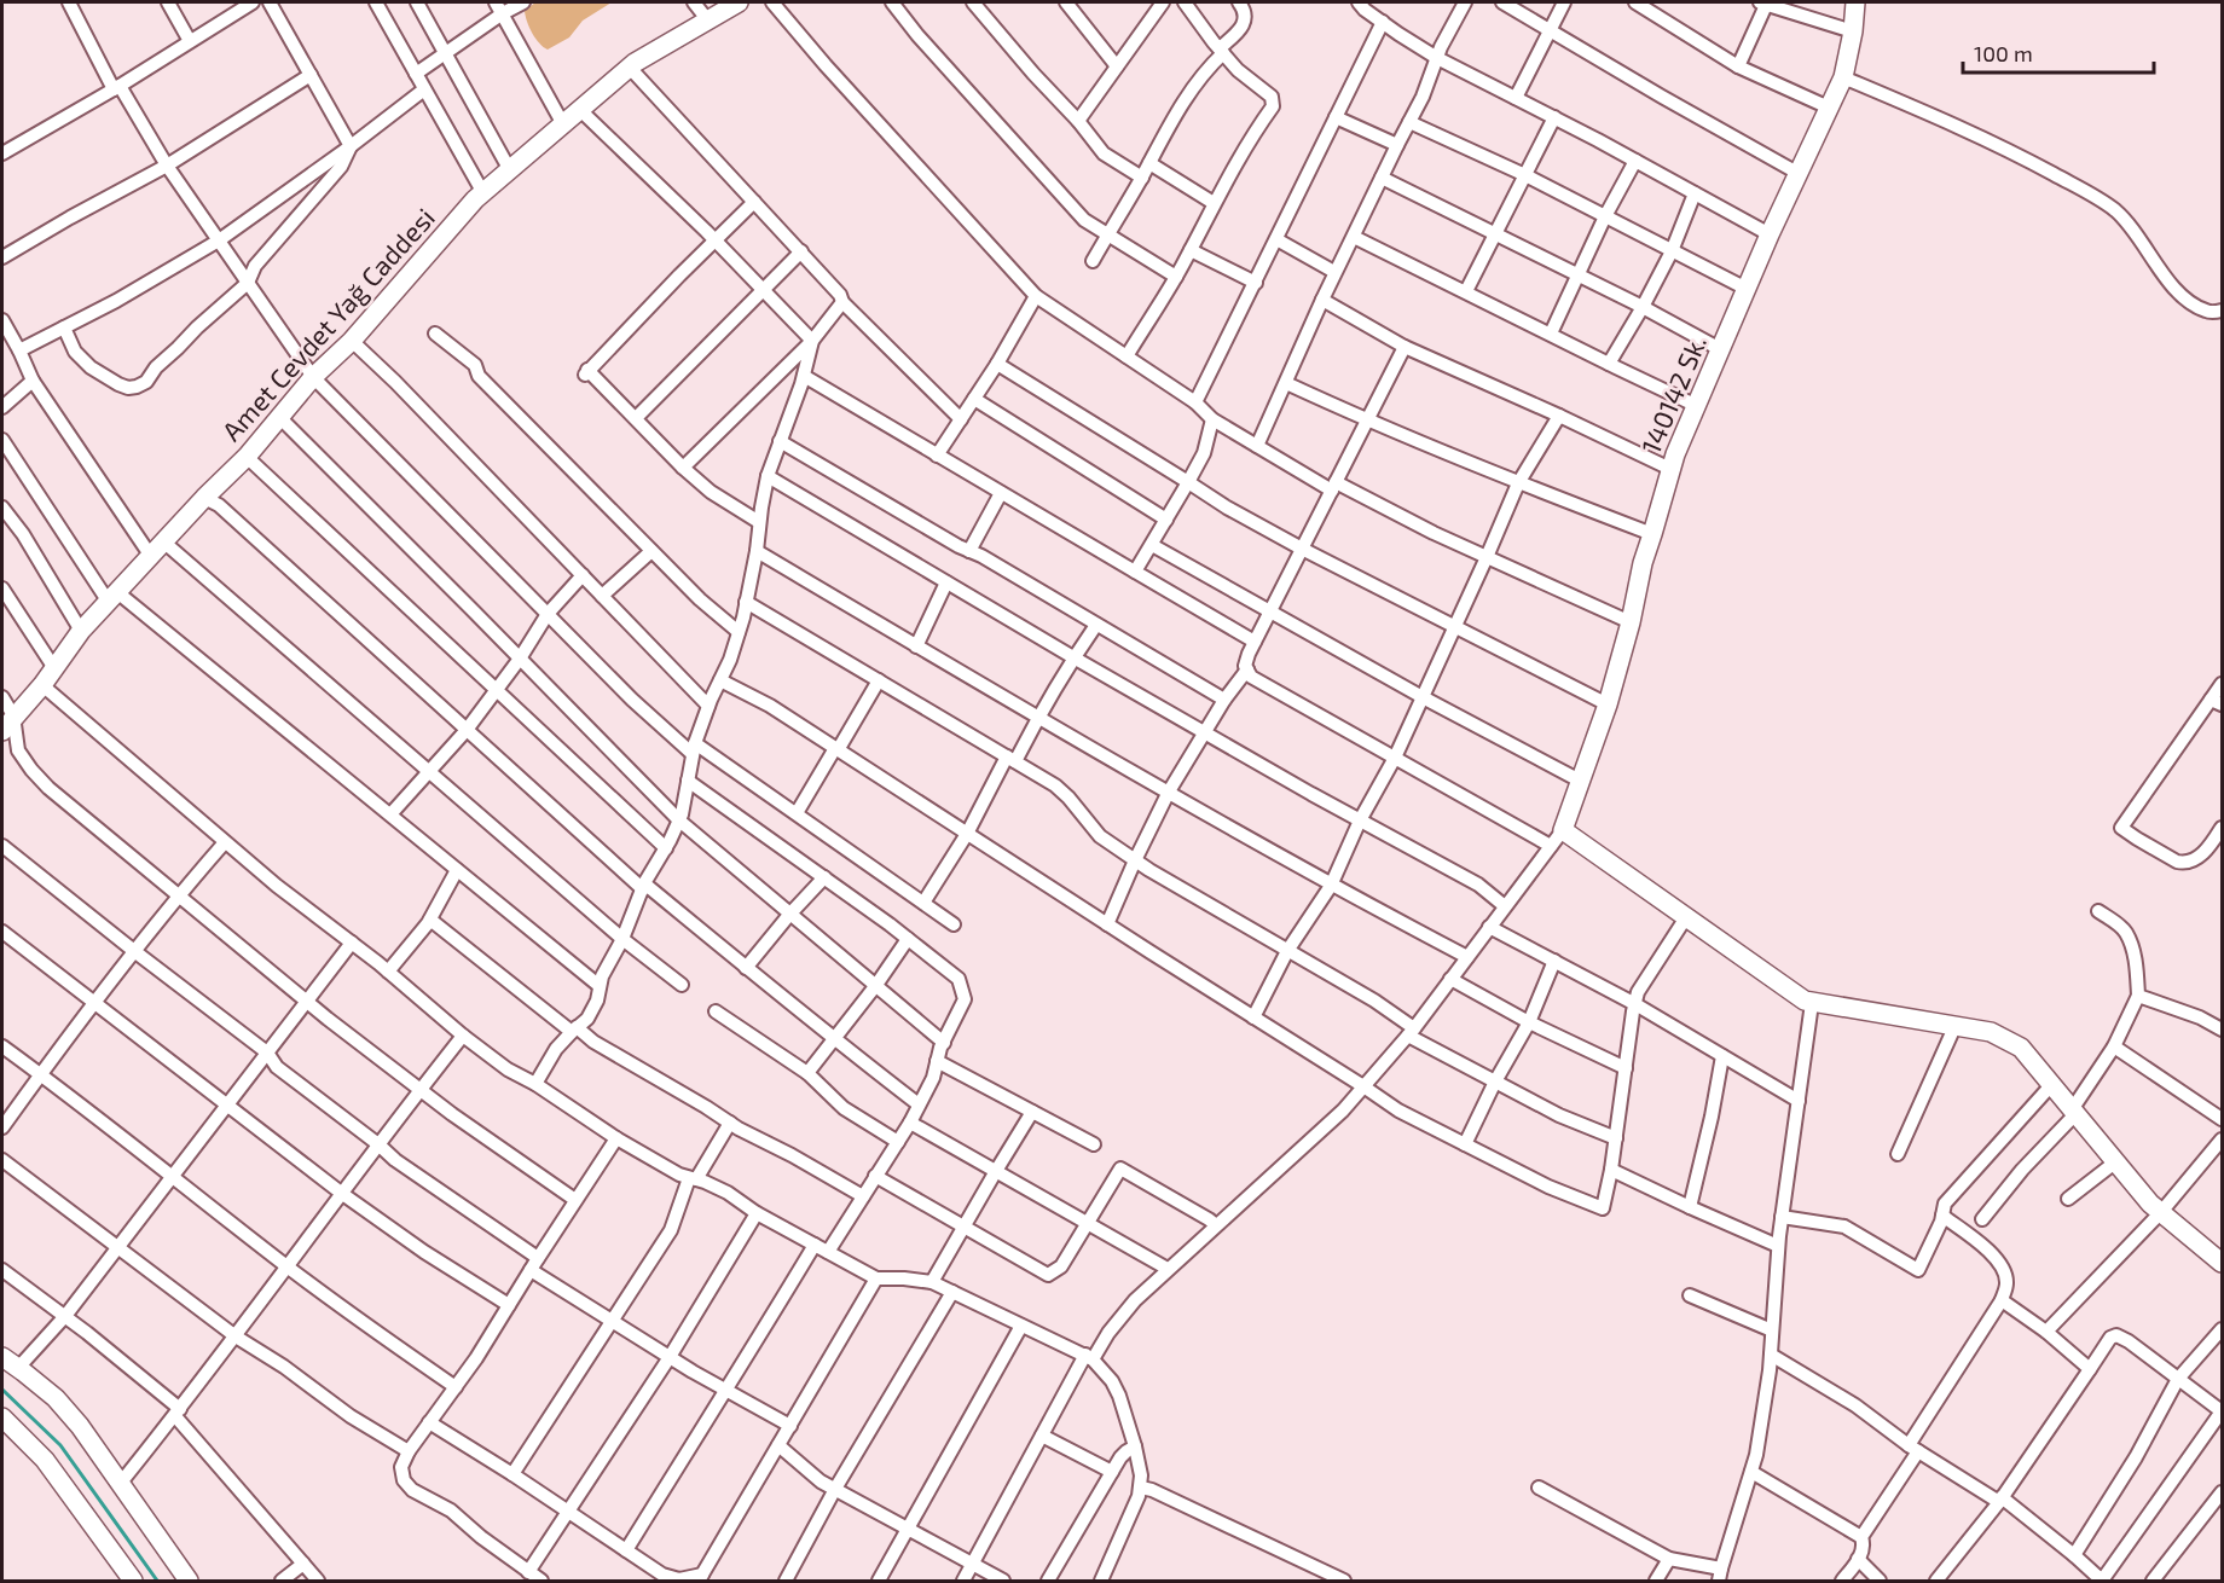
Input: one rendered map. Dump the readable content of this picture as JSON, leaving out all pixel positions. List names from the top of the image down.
{
  "streets": {
    "main road": ["Amet Cevdet Yağ Caddesi", "140142 Sk."]
  },
  "scale_bar": "100 m"
}
